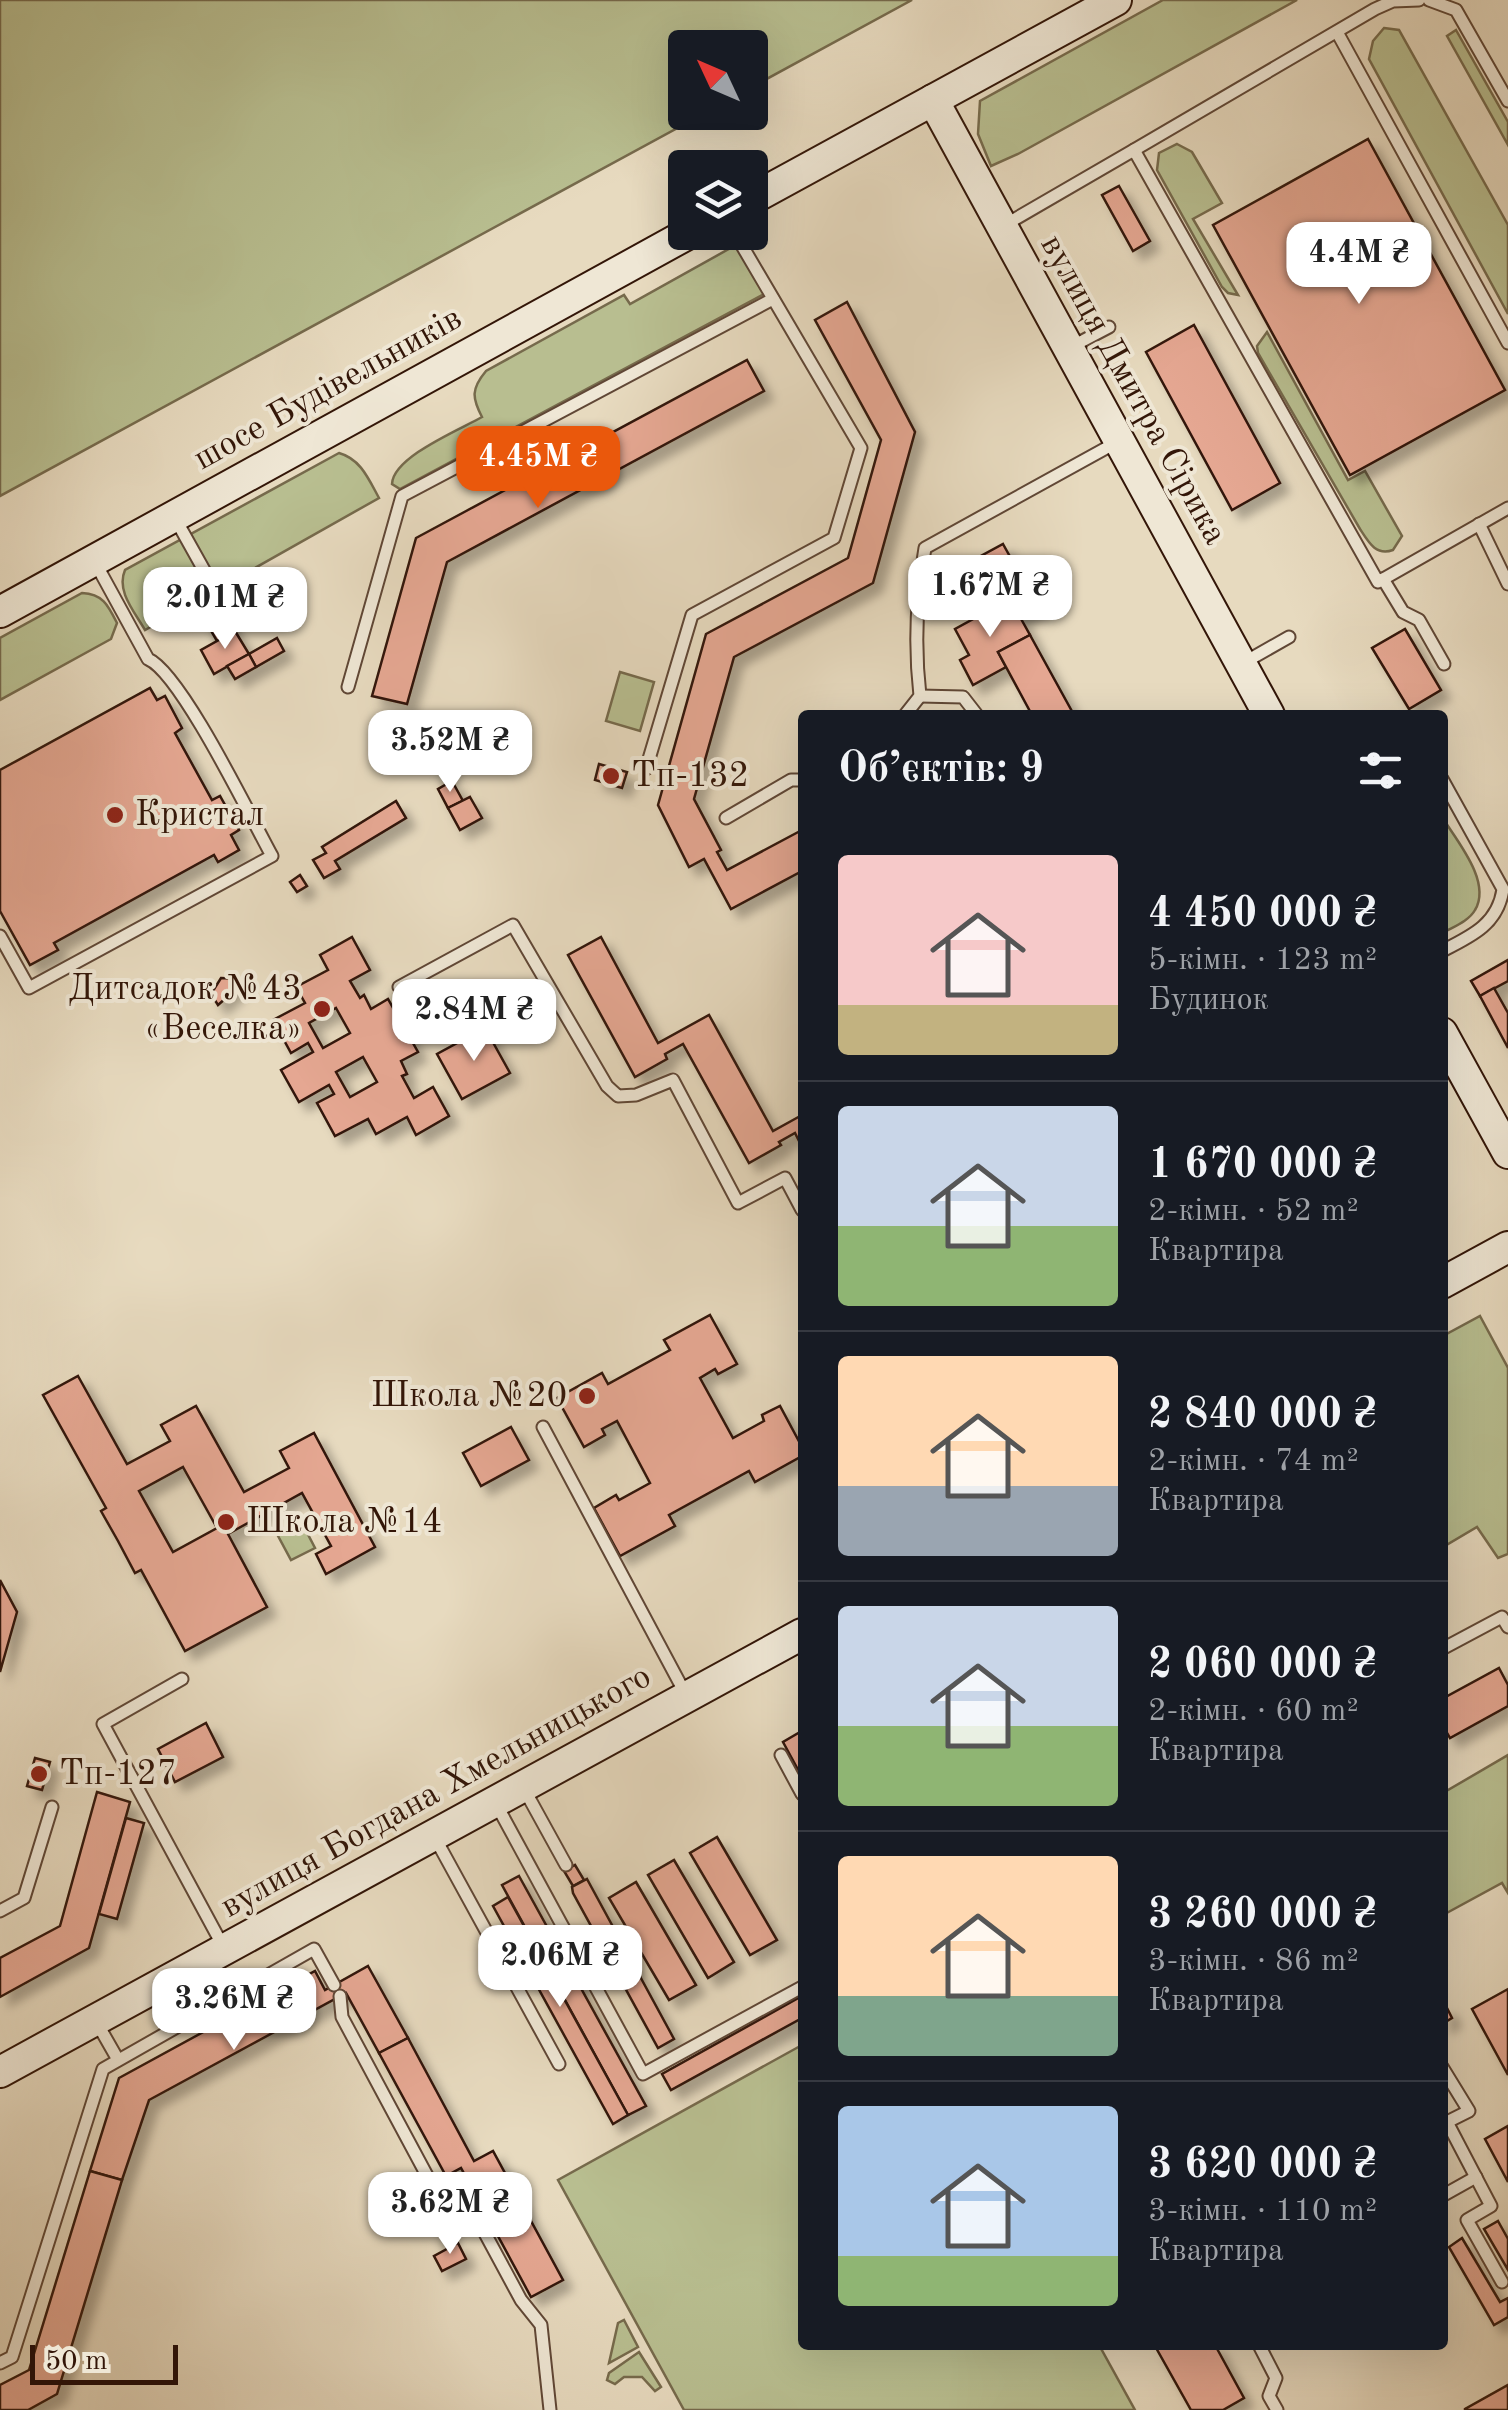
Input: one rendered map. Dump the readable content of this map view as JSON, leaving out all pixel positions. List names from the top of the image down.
{
  "streets": {
    "street": ["шосе Будівельників", "вулиця Дмитра Сірика", "вулиця Богдана Хмельницького"]
  },
  "places": [
    "Тп-132",
    "Кристал",
    "Дитсадок №43 «Веселка»",
    "Школа №20",
    "Школа №14",
    "Тп-127"
  ],
  "scale_bar": "50 m",
  "north": "top left",
  "page": {
    "price": [
      "4.4M ₴",
      "4.45M ₴",
      "1.67M ₴",
      "2.01M ₴",
      "3.52M ₴",
      "2.84M ₴",
      "2.06M ₴",
      "3.26M ₴",
      "3.62M ₴"
    ],
    "heading": "Об’єктів: 9",
    "list": [
      {
        "name": "4 450 000 ₴",
        "note": "5-кімн. · 123 m² · Будинок"
      },
      {
        "name": "1 670 000 ₴",
        "note": "2-кімн. · 52 m² · Квартира"
      },
      {
        "name": "2 840 000 ₴",
        "note": "2-кімн. · 74 m² · Квартира"
      },
      {
        "name": "2 060 000 ₴",
        "note": "2-кімн. · 60 m² · Квартира"
      },
      {
        "name": "3 260 000 ₴",
        "note": "3-кімн. · 86 m² · Квартира"
      },
      {
        "name": "3 620 000 ₴",
        "note": "3-кімн. · 110 m² · Квартира"
      }
    ],
    "scale": "50 m"
  }
}
